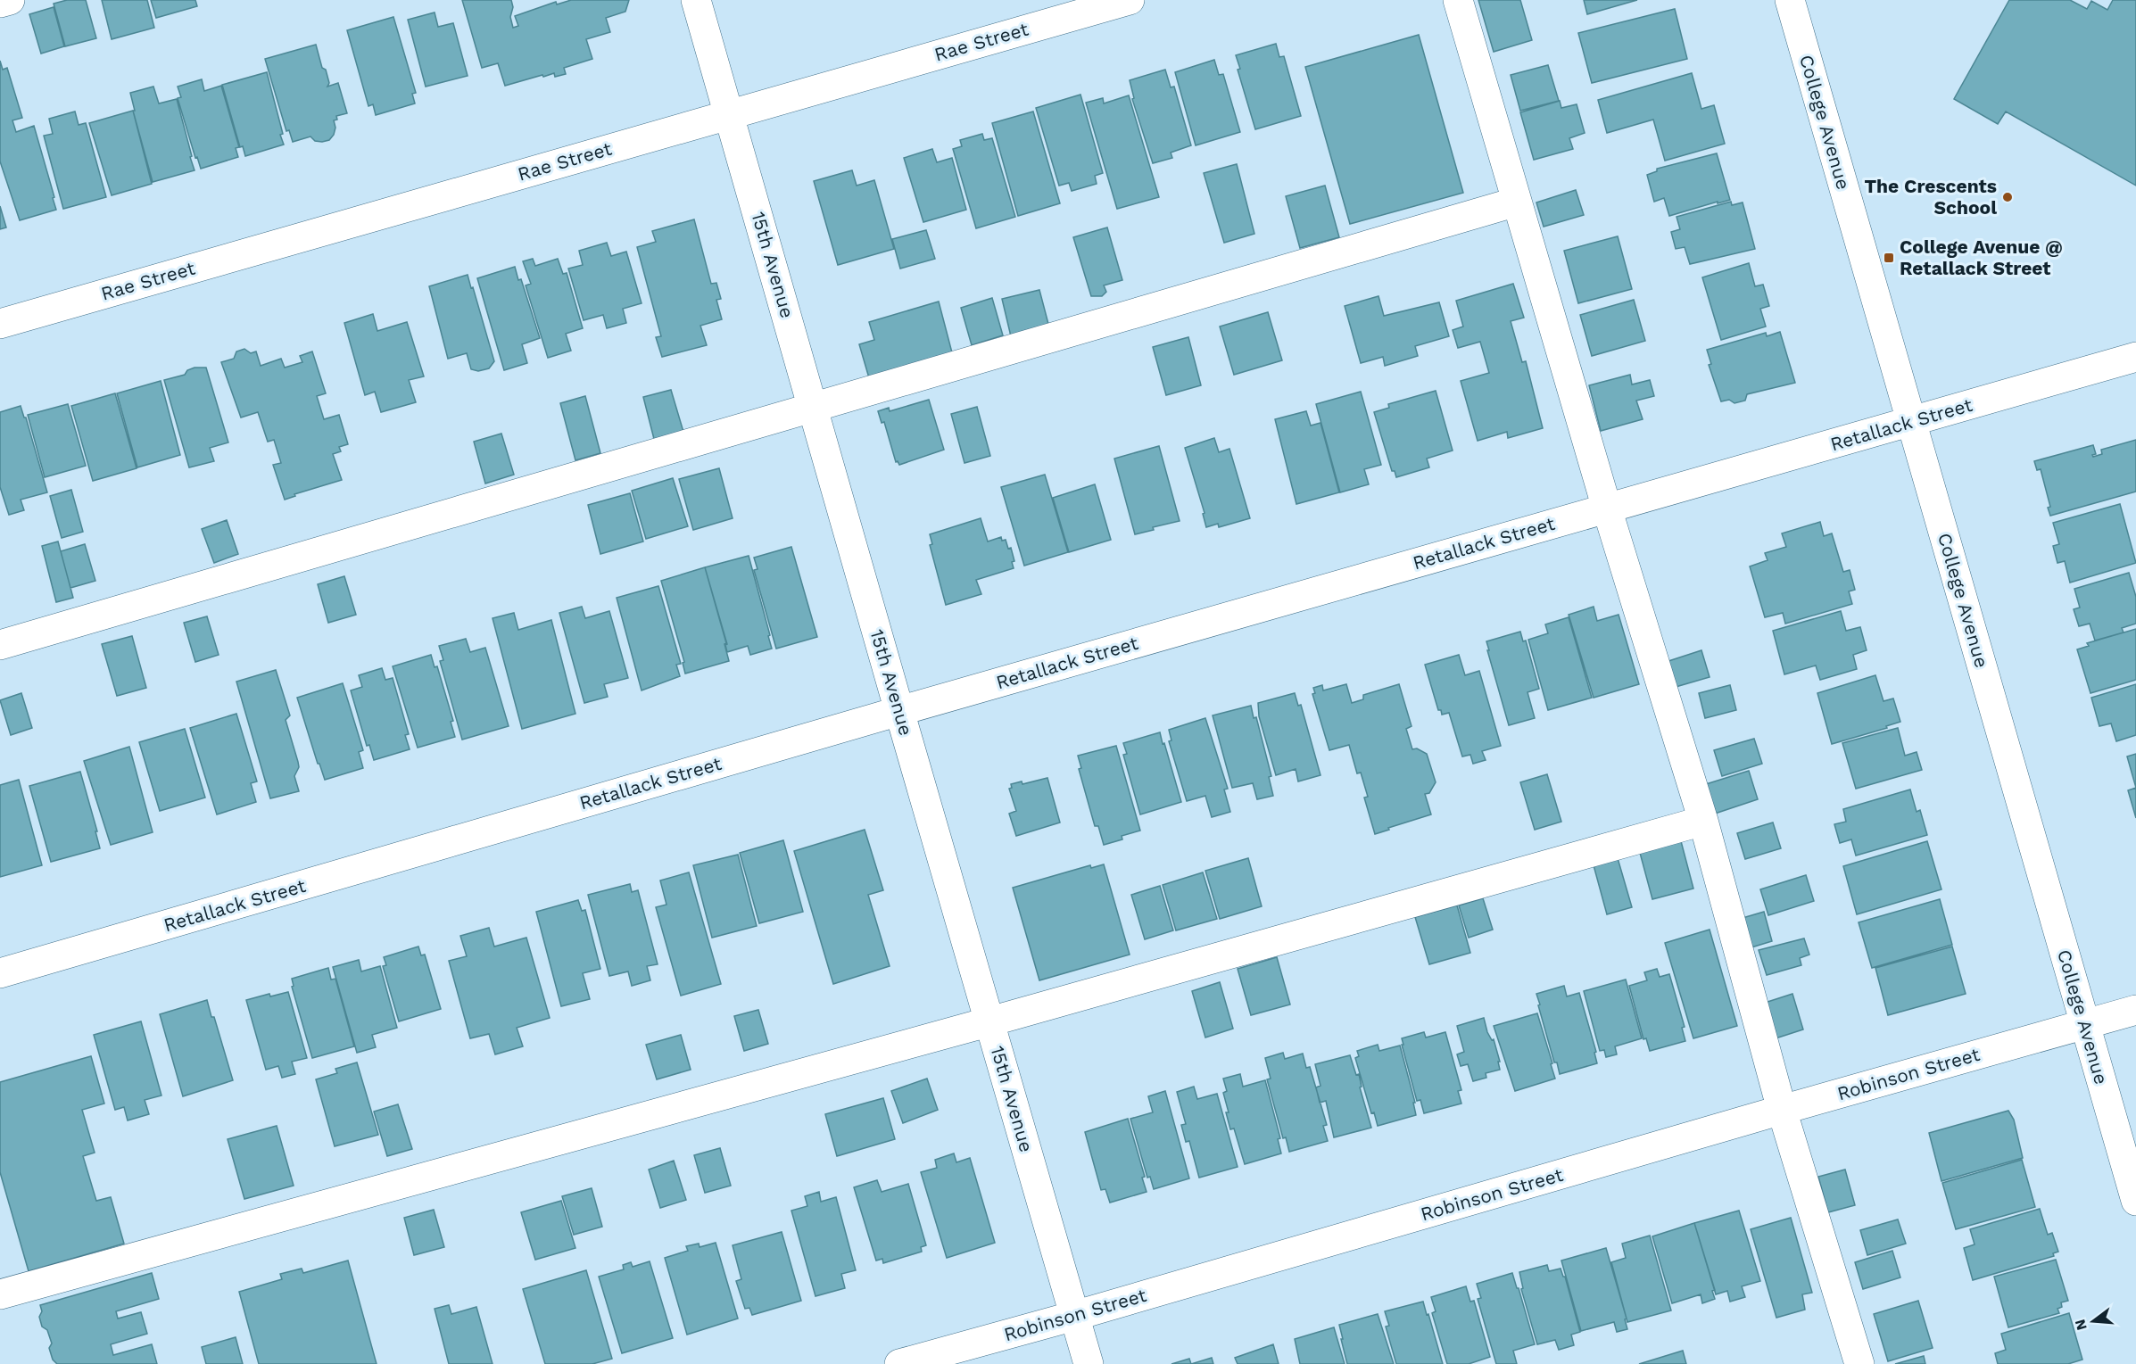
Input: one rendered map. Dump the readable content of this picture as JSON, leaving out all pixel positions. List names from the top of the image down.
{
  "streets": {
    "street": [
      "Rae Street",
      "College Avenue",
      "15th Avenue",
      "Retallack Street",
      "Robinson Street"
    ]
  },
  "crossings": [
    ["Rae Street", "15th Avenue"],
    ["College Avenue", "Retallack Street"],
    ["College Avenue", "Robinson Street"],
    ["15th Avenue", "Retallack Street"],
    ["15th Avenue", "Robinson Street"]
  ],
  "places": {
    "other": ["The Crescents School"],
    "transit": ["College Avenue @ Retallack Street"]
  },
  "north": "left"
}
